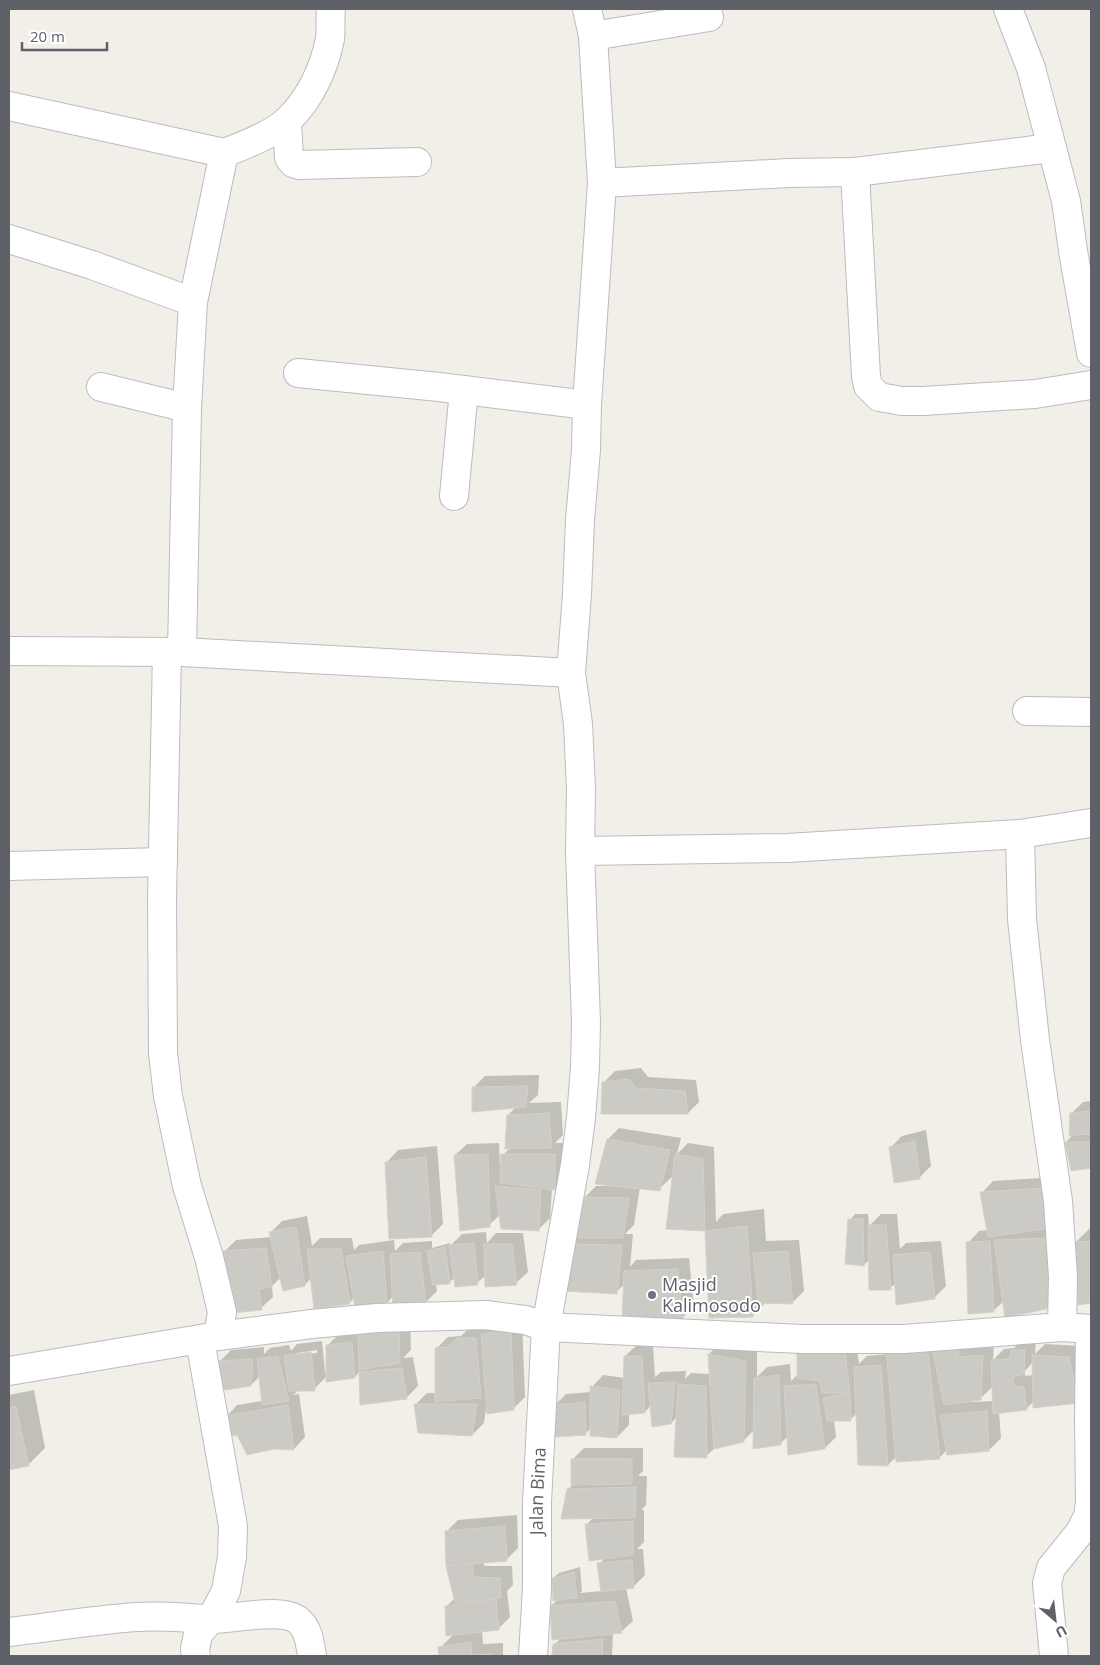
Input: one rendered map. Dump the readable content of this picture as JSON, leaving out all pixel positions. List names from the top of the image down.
{
  "streets": {
    "street": ["Jalan Bima"]
  },
  "places": ["Masjid Kalimosodo"],
  "scale_bar": "20 m",
  "north": "bottom right"
}
